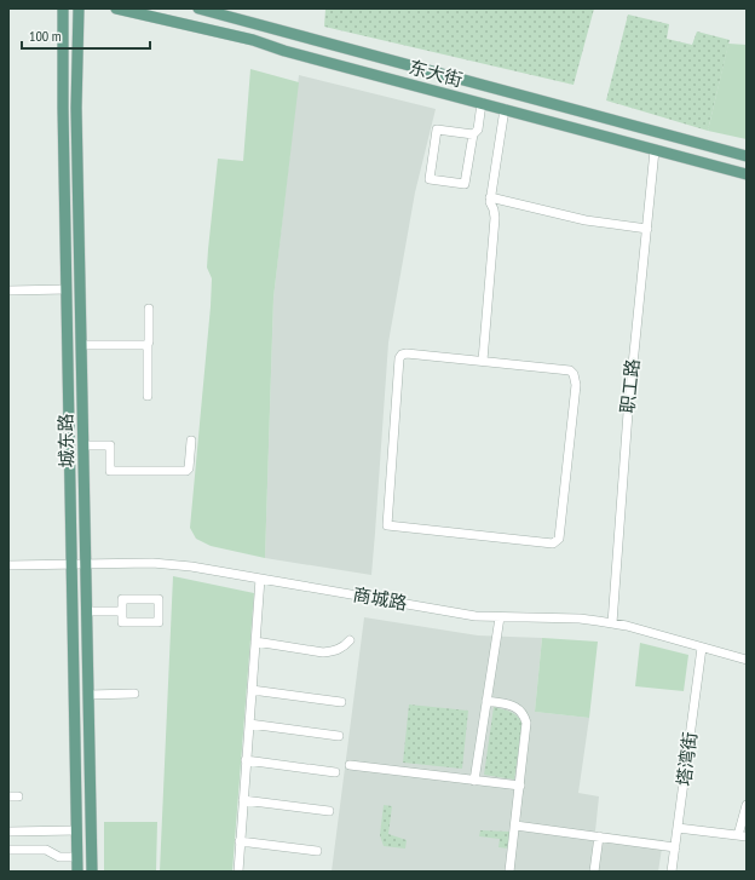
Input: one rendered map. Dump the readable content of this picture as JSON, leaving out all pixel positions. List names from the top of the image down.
{
  "streets": {
    "main road": ["东大街", "城东路"],
    "street": ["职工路", "商城路", "塔湾街"]
  },
  "crossings": [
    ["东大街", "职工路"],
    ["职工路", "商城路"],
    ["城东路", "商城路"],
    ["商城路", "塔湾街"]
  ],
  "scale_bar": "100 m"
}
